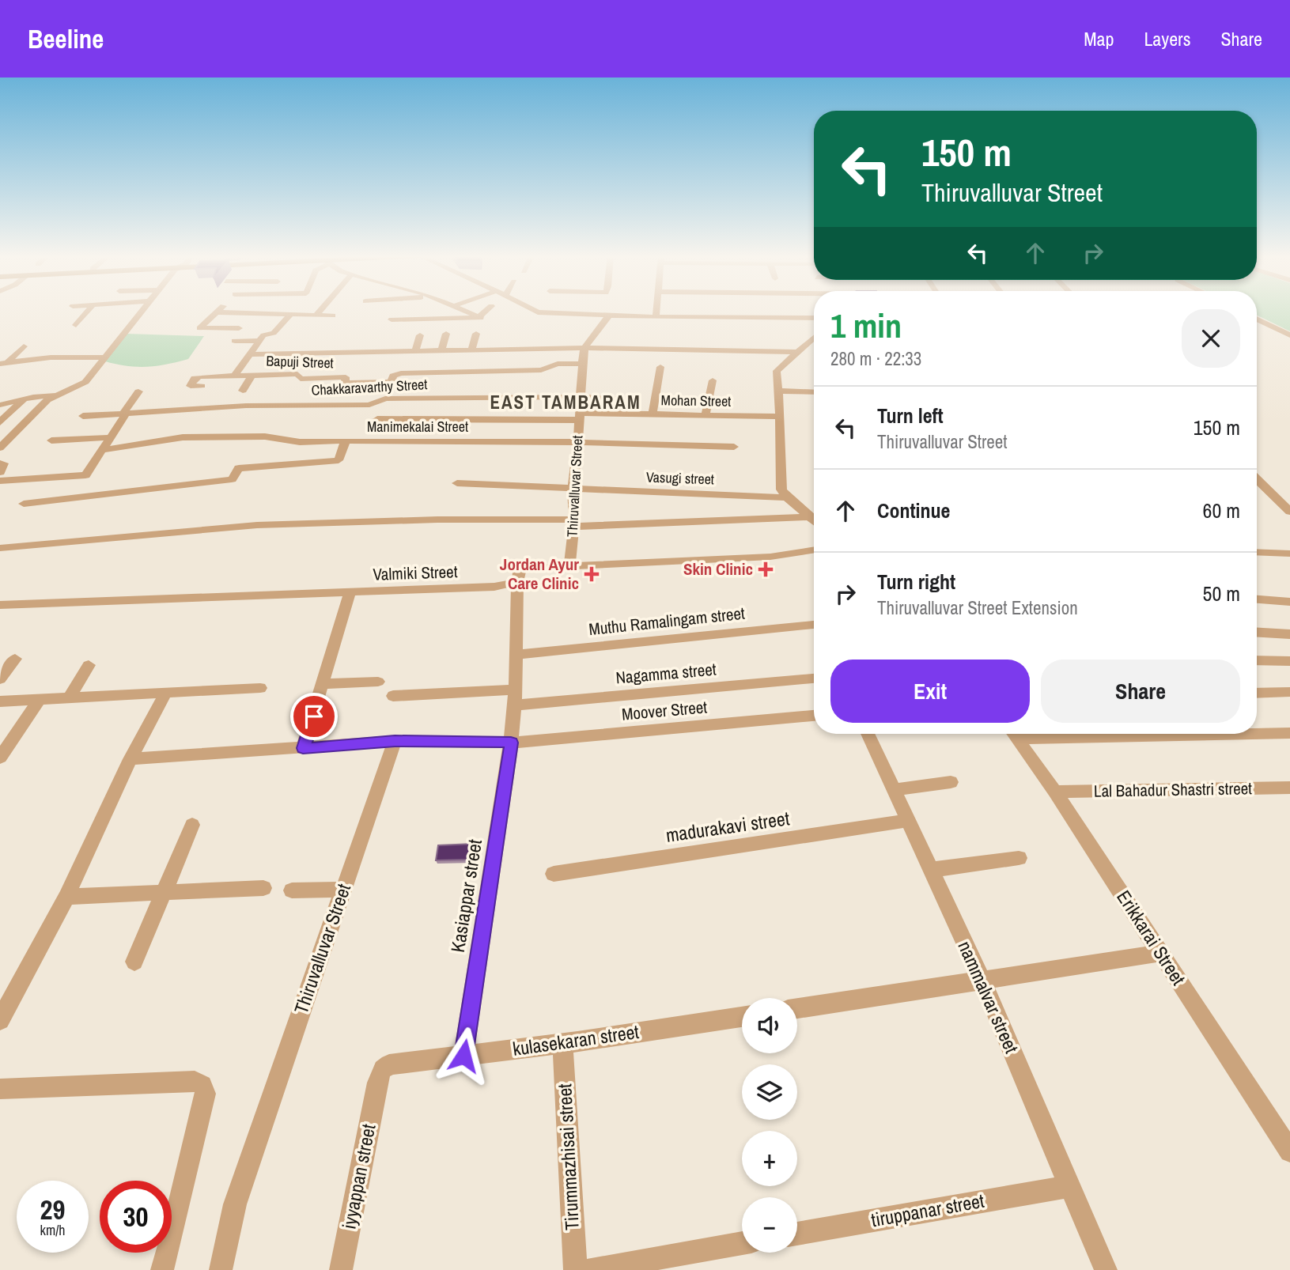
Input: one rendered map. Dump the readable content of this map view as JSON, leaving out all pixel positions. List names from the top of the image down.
{
  "streets": {
    "street": [
      "Bapuji Street",
      "Chakkaravarthy Street",
      "Mohan Street",
      "Manimekalai Street",
      "Vasugi street",
      "Thiruvalluvar Street",
      "Valmiki Street",
      "Muthu Ramalingam street",
      "Nagamma street",
      "Moover Street",
      "Lal Bahadur Shastri street",
      "madurakavi street",
      "Kasiappar street",
      "Erikkarai Street",
      "nammalvar street",
      "kulasekaran street",
      "Tirummazhisai street",
      "iyyappan street",
      "tiruppanar street"
    ]
  },
  "crossings": [
    ["Bapuji Street", "Thiruvalluvar Street"],
    ["Chakkaravarthy Street", "Mohan Street"],
    ["Chakkaravarthy Street", "Thiruvalluvar Street"],
    ["Mohan Street", "Thiruvalluvar Street"],
    ["Manimekalai Street", "Thiruvalluvar Street"],
    ["Vasugi street", "Thiruvalluvar Street"],
    ["Thiruvalluvar Street", "Valmiki Street"],
    ["Valmiki Street", "Kasiappar street"],
    ["Muthu Ramalingam street", "Kasiappar street"],
    ["Nagamma street", "Kasiappar street"],
    ["Moover Street", "Kasiappar street"],
    ["Lal Bahadur Shastri street", "Erikkarai Street"],
    ["madurakavi street", "nammalvar street"],
    ["Kasiappar street", "kulasekaran street"],
    ["nammalvar street", "tiruppanar street"],
    ["kulasekaran street", "Tirummazhisai street"],
    ["kulasekaran street", "iyyappan street"]
  ],
  "districts": ["EAST TAMBARAM"],
  "places": {
    "health": ["Skin Clinic", "Jordan Ayur Care Clinic"]
  },
  "page": {
    "header": "Beeline",
    "nav": ["Map", "Layers", "Share"],
    "turn": ["150 m", "Thiruvalluvar Street"],
    "heading": ["1 min", "280 m · 22:33"],
    "list": [
      {
        "name": "Turn left",
        "note": "Thiruvalluvar Street",
        "value": "150 m"
      },
      {
        "name": "Continue",
        "value": "60 m"
      },
      {
        "name": "Turn right",
        "note": "Thiruvalluvar Street Extension",
        "value": "50 m"
      }
    ],
    "buttons": ["Exit", "Share"],
    "map_buttons": ["+", "−"],
    "speed": "29 km/h",
    "limit": "30"
  }
}
